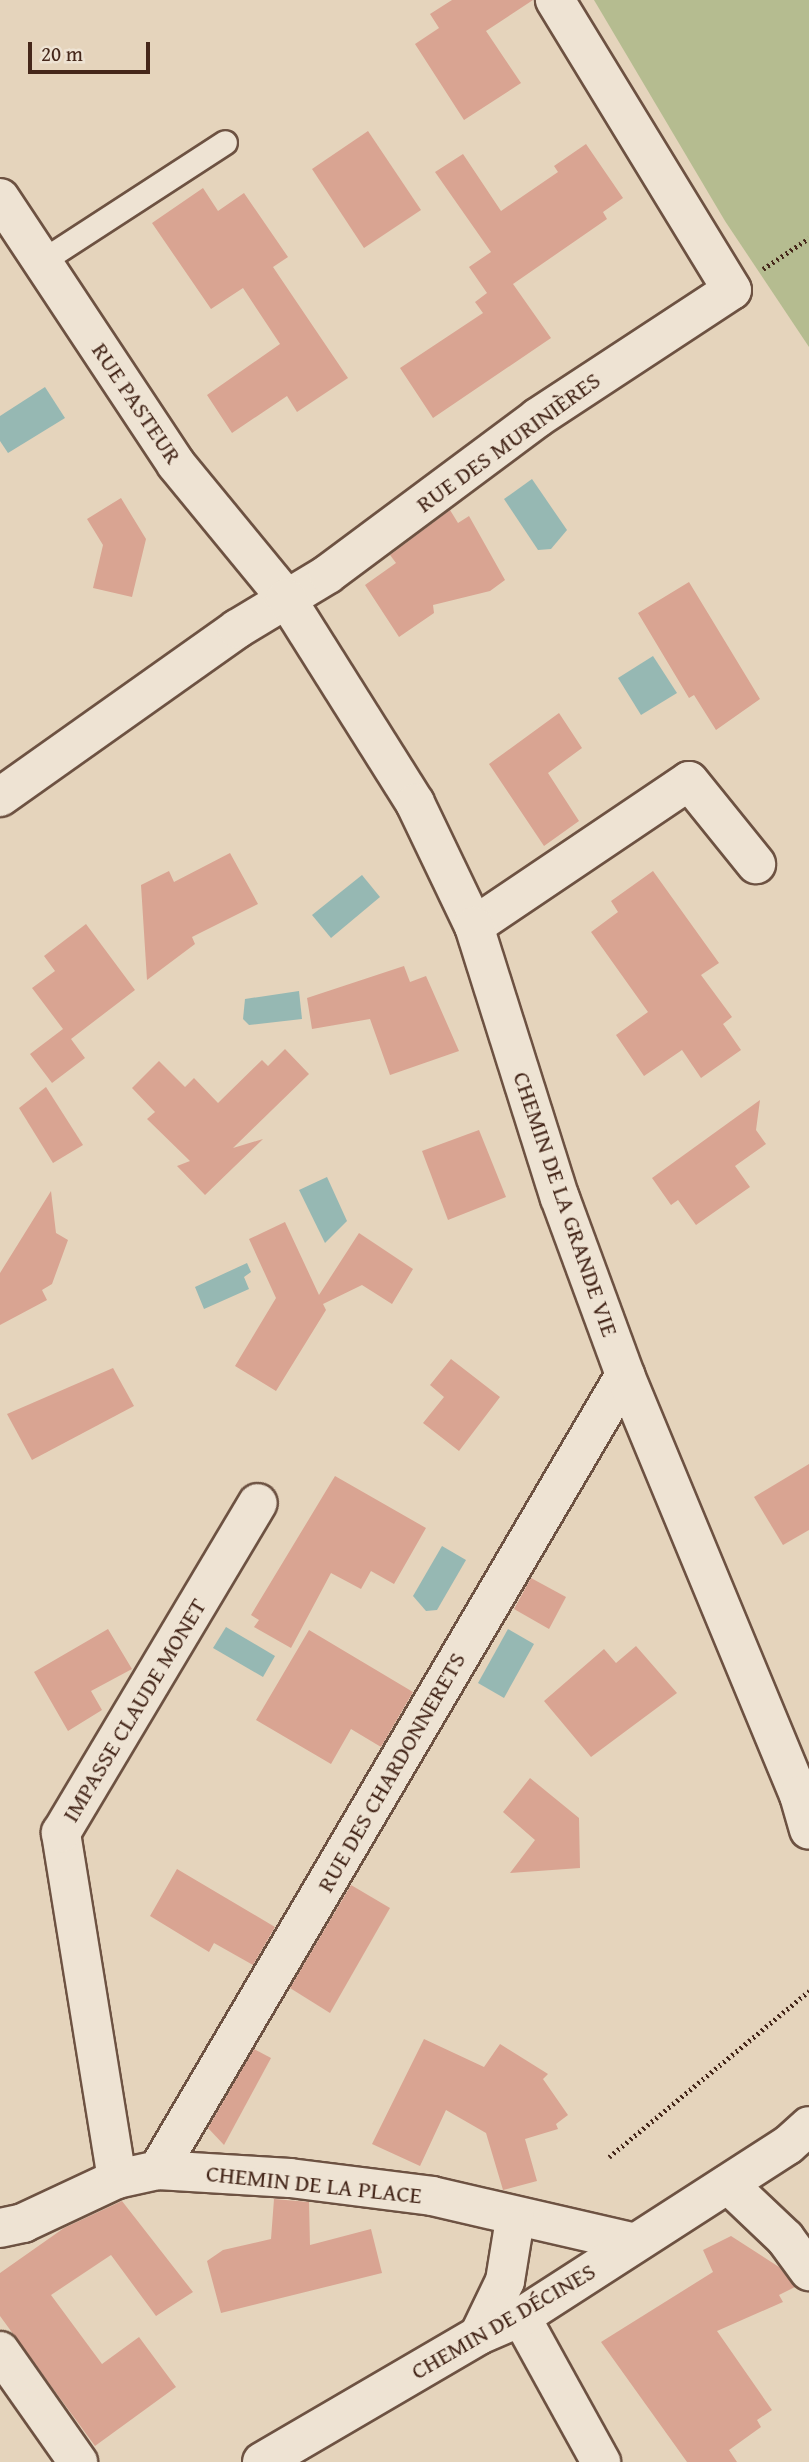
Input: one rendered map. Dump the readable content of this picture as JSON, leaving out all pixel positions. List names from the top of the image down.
{
  "streets": {
    "street": [
      "RUE PASTEUR",
      "RUE DES MURINIÈRES",
      "CHEMIN DE LA GRANDE VIE",
      "IMPASSE CLAUDE MONET",
      "RUE DES CHARDONNERETS",
      "CHEMIN DE LA PLACE",
      "CHEMIN DE DÉCINES"
    ]
  },
  "crossings": [
    ["RUE PASTEUR", "RUE DES MURINIÈRES"],
    ["RUE PASTEUR", "CHEMIN DE LA GRANDE VIE"],
    ["RUE DES MURINIÈRES", "CHEMIN DE LA GRANDE VIE"],
    ["CHEMIN DE LA GRANDE VIE", "RUE DES CHARDONNERETS"],
    ["IMPASSE CLAUDE MONET", "CHEMIN DE LA PLACE"],
    ["RUE DES CHARDONNERETS", "CHEMIN DE LA PLACE"],
    ["CHEMIN DE LA PLACE", "CHEMIN DE DÉCINES"]
  ],
  "scale_bar": "20 m"
}
